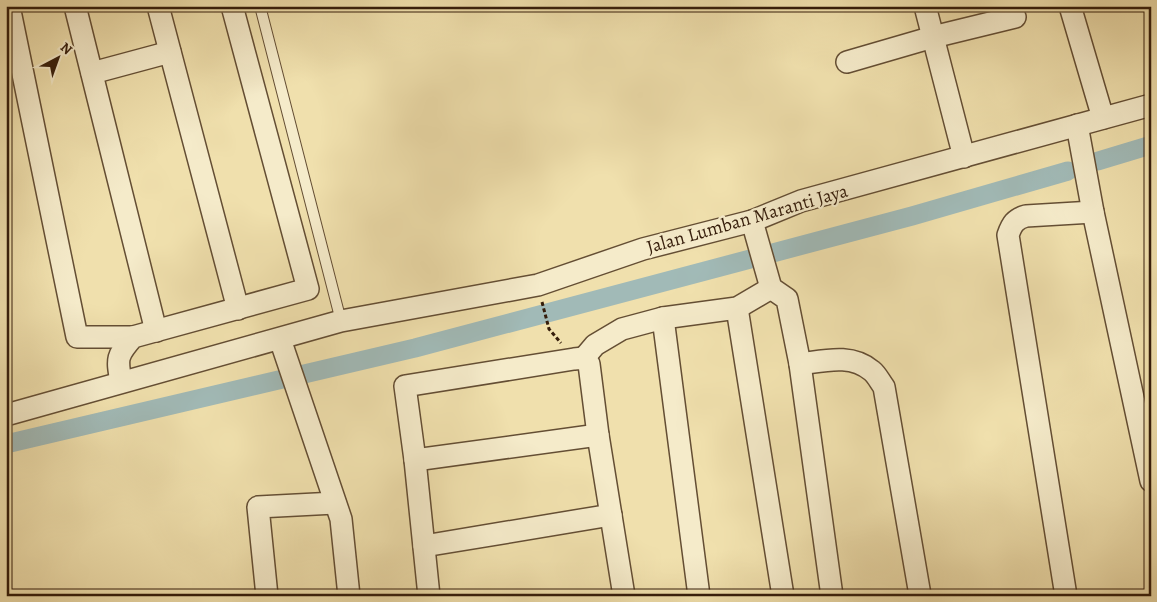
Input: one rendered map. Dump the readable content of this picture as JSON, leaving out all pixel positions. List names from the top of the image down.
{
  "streets": {
    "street": ["Jalan Lumban Maranti Jaya"]
  },
  "north": "top right"
}
